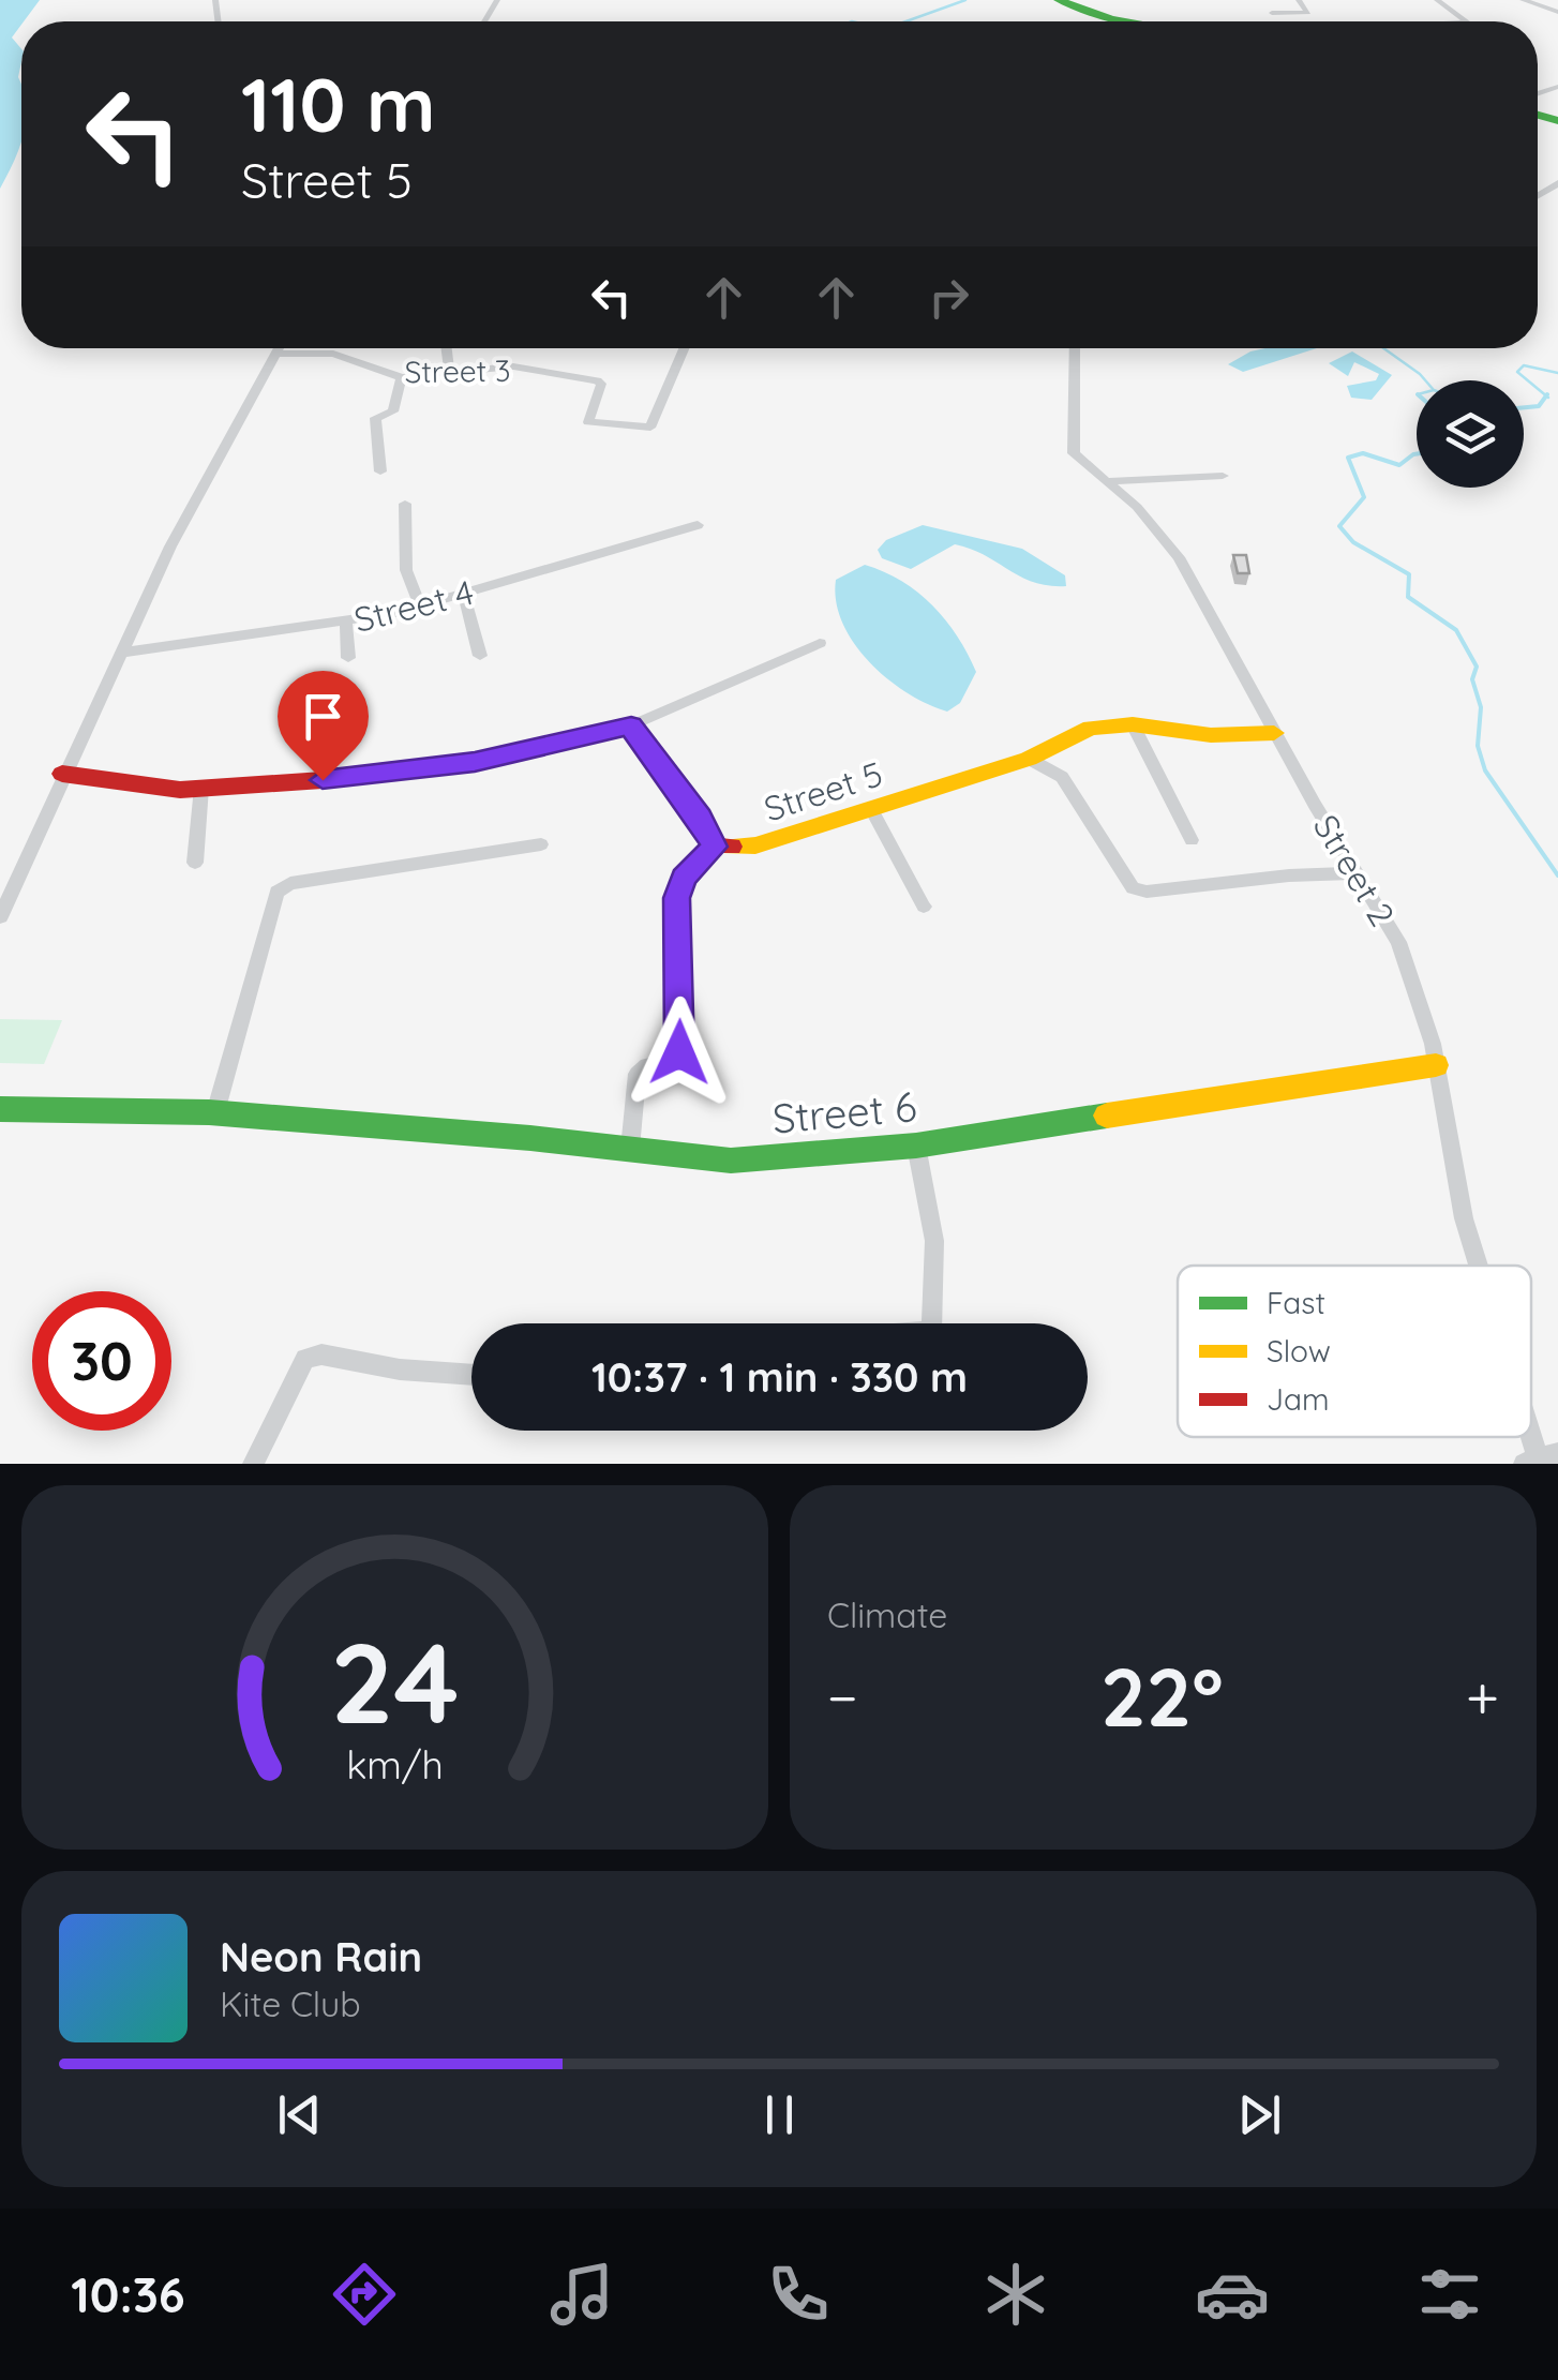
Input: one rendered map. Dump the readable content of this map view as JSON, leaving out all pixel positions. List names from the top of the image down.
{
  "streets": {
    "street": [
      "Street 3",
      "Street 4",
      "Street 5",
      "Street 2",
      "Street 6"
    ]
  },
  "crossings": [
    ["Street 5", "Street 2"],
    ["Street 2", "Street 6"]
  ],
  "legend": ["Fast", "Slow", "Jam"],
  "page": {
    "turn": ["110 m", "Street 5"],
    "limit": "30",
    "trip": "10:37 · 1 min · 330 m",
    "tile": "Climate",
    "heat": ["−", "22°", "+"],
    "song": ["Neon Rain", "Kite Club"],
    "tabs": "10:36",
    "gauge": ["24", "km/h"]
  }
}
